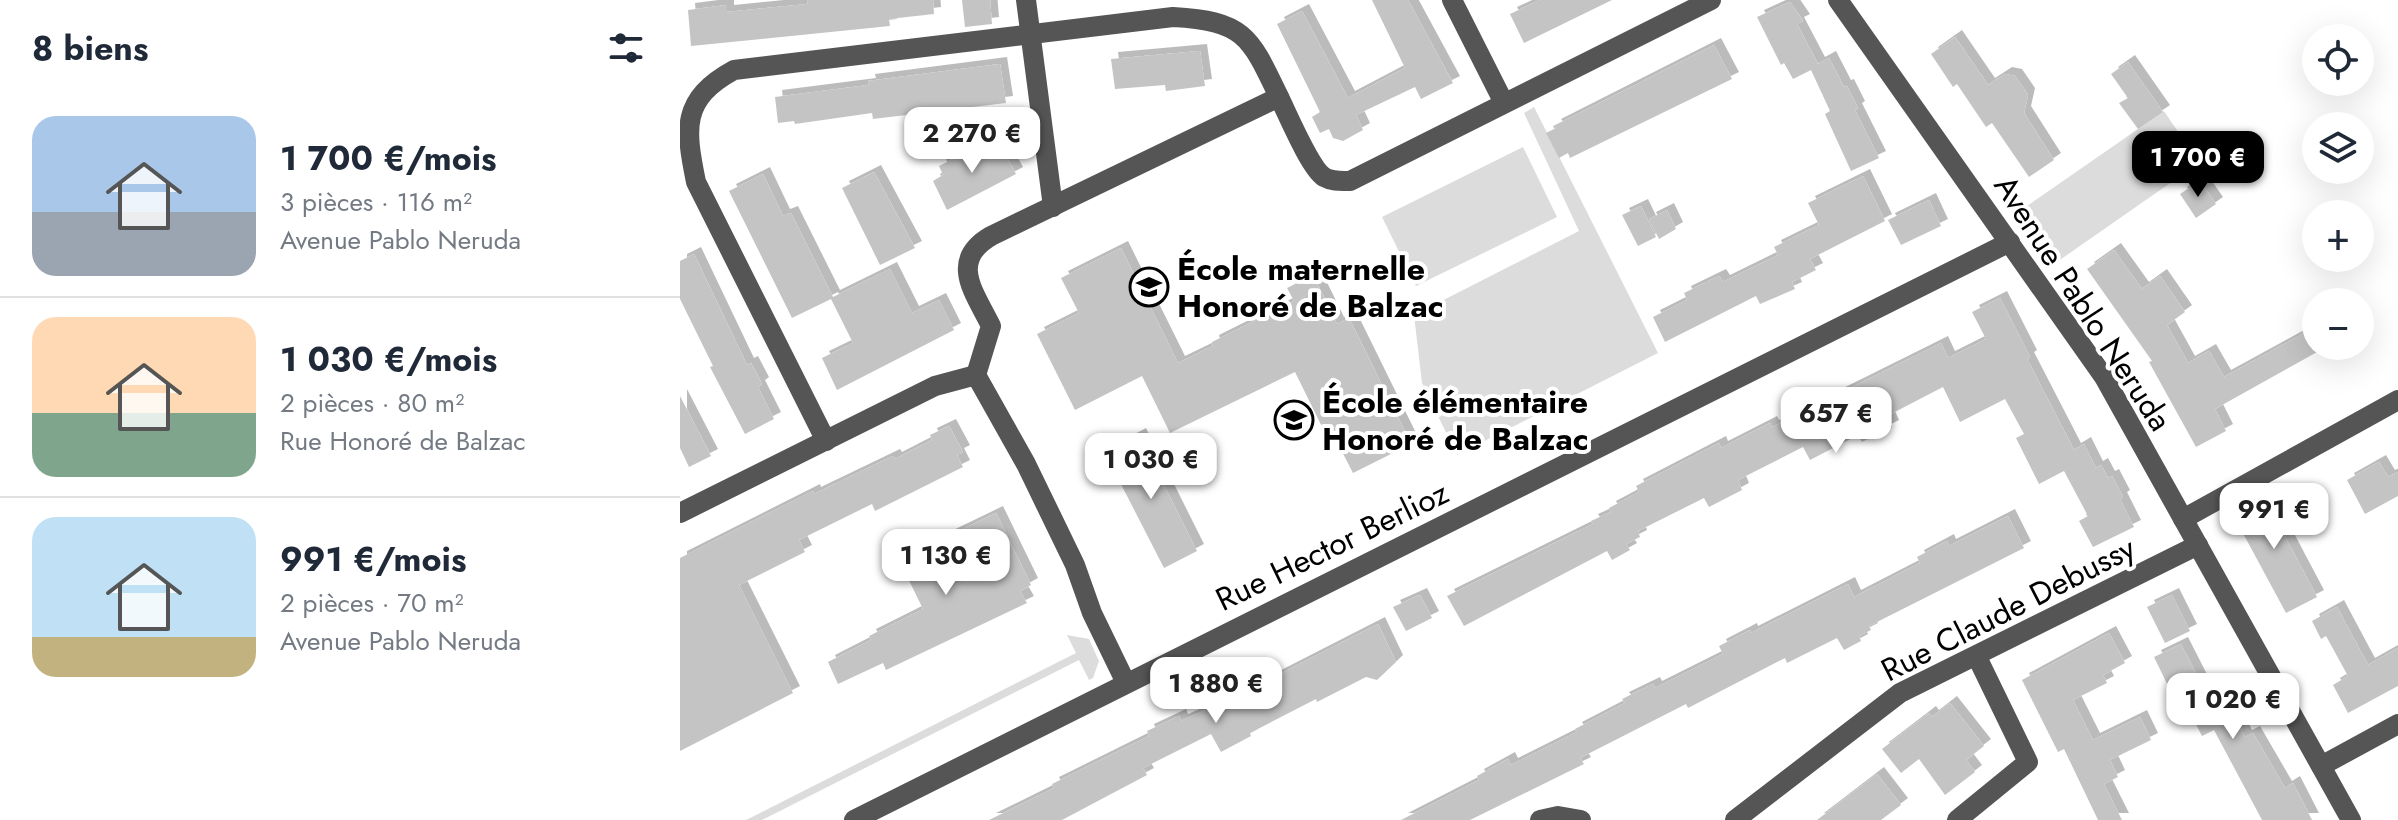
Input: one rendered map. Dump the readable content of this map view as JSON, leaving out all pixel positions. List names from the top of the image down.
{
  "streets": {
    "street": ["Avenue Pablo Neruda", "Rue Hector Berlioz", "Rue Claude Debussy"]
  },
  "crossings": [
    ["Avenue Pablo Neruda", "Rue Hector Berlioz"],
    ["Avenue Pablo Neruda", "Rue Claude Debussy"]
  ],
  "places": {
    "school or university": ["École maternelle Honoré de Balzac", "École élémentaire Honoré de Balzac"]
  },
  "page": {
    "heading": "8 biens",
    "map_buttons": ["+", "−"],
    "list": [
      {
        "name": "1 700 €/mois",
        "note": "3 pièces · 116 m² · Avenue Pablo Neruda"
      },
      {
        "name": "1 030 €/mois",
        "note": "2 pièces · 80 m² · Rue Honoré de Balzac"
      },
      {
        "name": "991 €/mois",
        "note": "2 pièces · 70 m² · Avenue Pablo Neruda"
      }
    ],
    "price": [
      "2 270 €",
      "1 700 €",
      "657 €",
      "1 030 €",
      "991 €",
      "1 130 €",
      "1 880 €",
      "1 020 €"
    ]
  }
}
